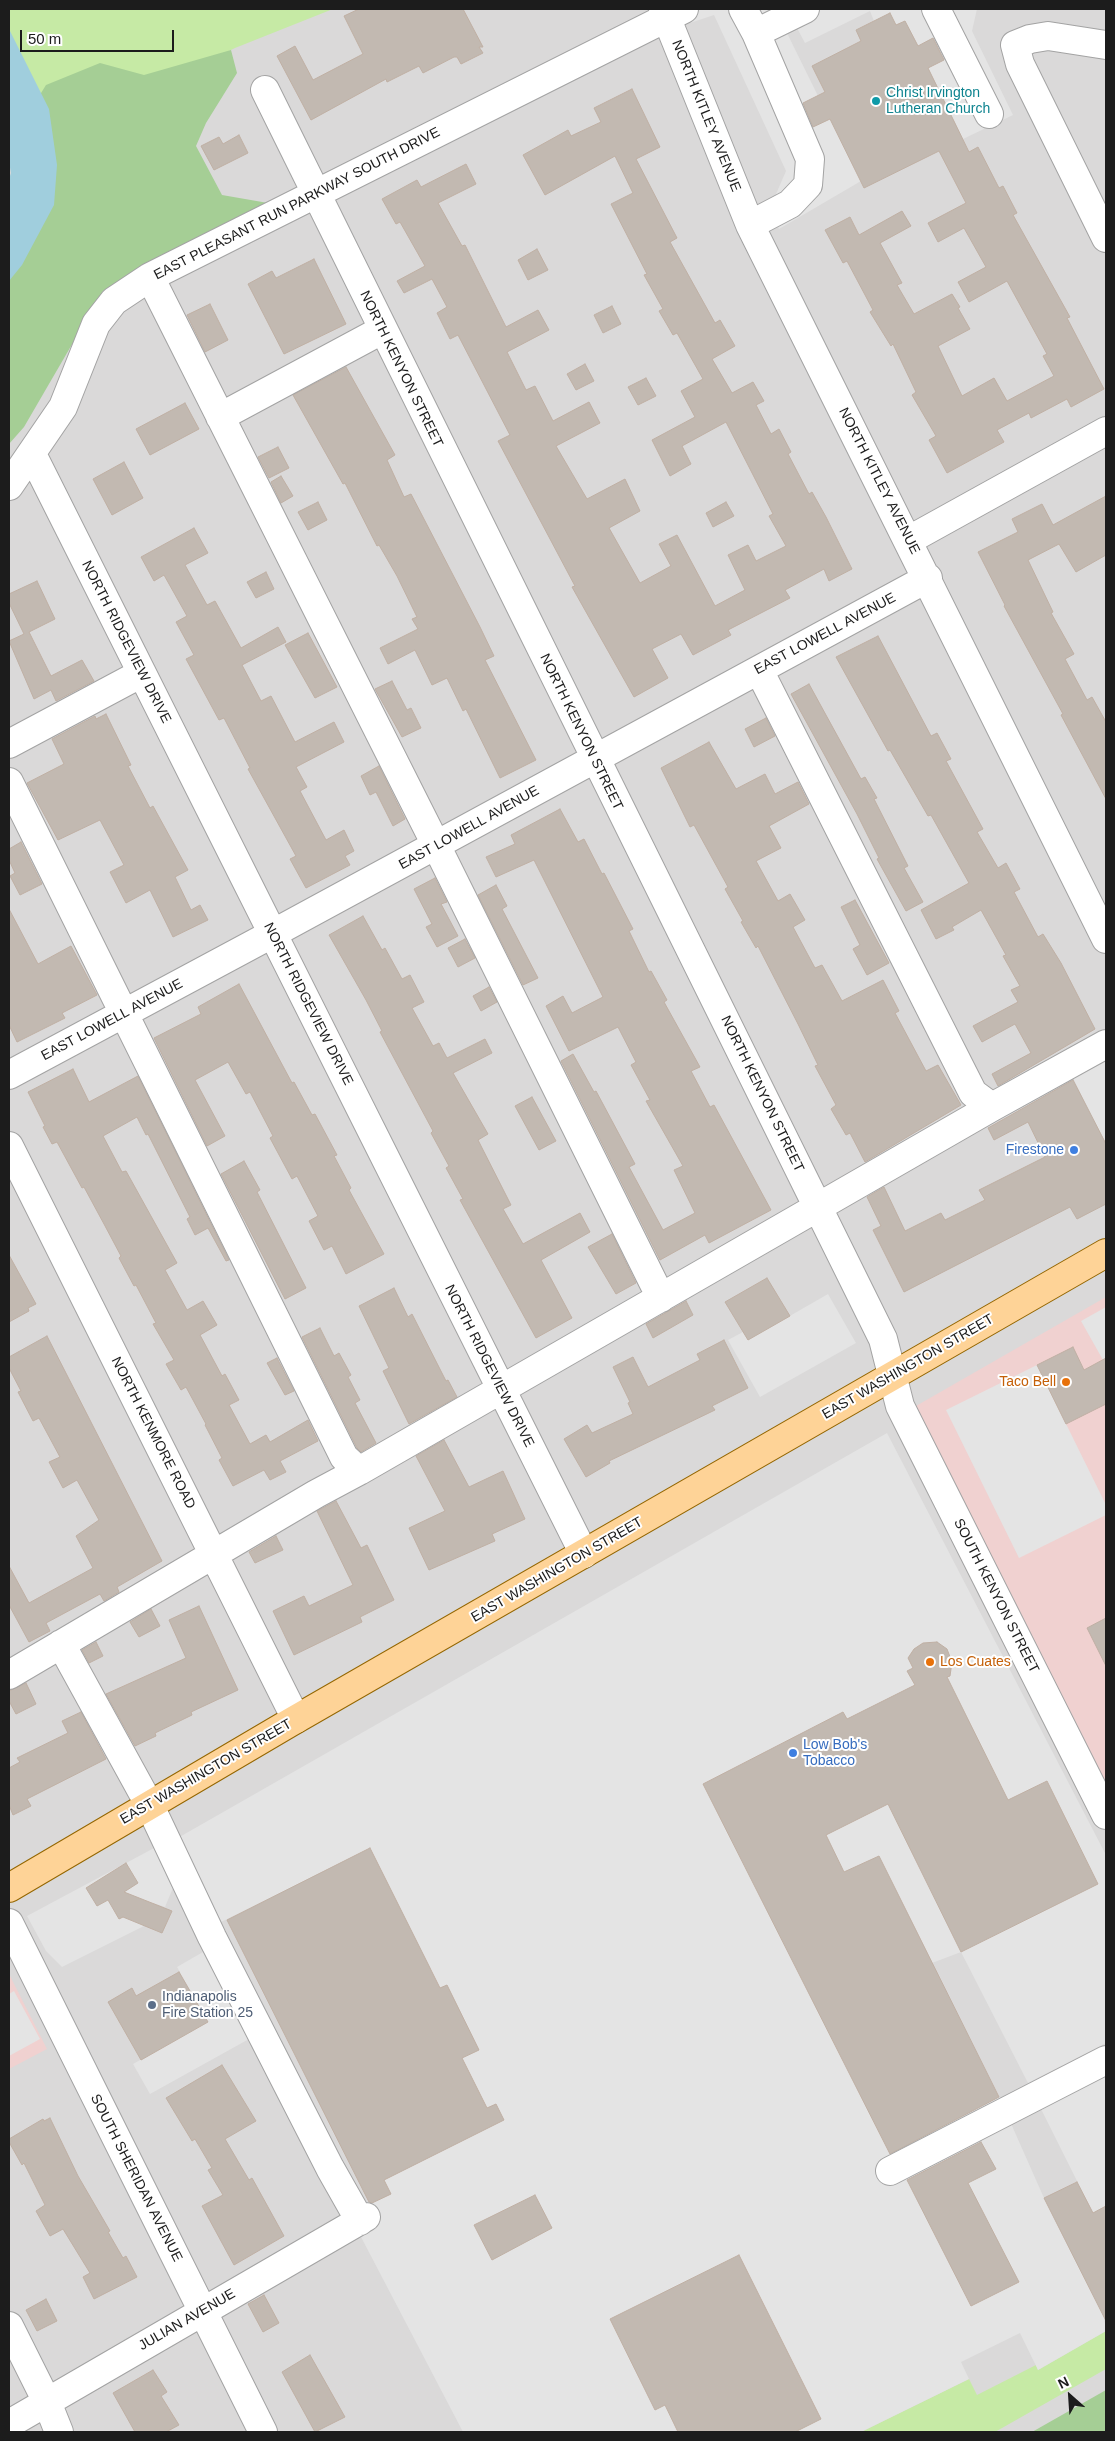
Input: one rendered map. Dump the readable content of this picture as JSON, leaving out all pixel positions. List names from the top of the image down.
{
  "streets": {
    "main road": ["EAST WASHINGTON STREET"],
    "street": [
      "NORTH KITLEY AVENUE",
      "EAST PLEASANT RUN PARKWAY SOUTH DRIVE",
      "NORTH KENYON STREET",
      "EAST LOWELL AVENUE",
      "NORTH RIDGEVIEW DRIVE",
      "NORTH KENMORE ROAD",
      "SOUTH KENYON STREET",
      "SOUTH SHERIDAN AVENUE",
      "JULIAN AVENUE"
    ]
  },
  "crossings": [
    ["NORTH KITLEY AVENUE", "EAST PLEASANT RUN PARKWAY SOUTH DRIVE"],
    ["NORTH KITLEY AVENUE", "EAST LOWELL AVENUE"],
    ["EAST PLEASANT RUN PARKWAY SOUTH DRIVE", "NORTH KENYON STREET"],
    ["EAST PLEASANT RUN PARKWAY SOUTH DRIVE", "NORTH RIDGEVIEW DRIVE"],
    ["NORTH KENYON STREET", "EAST LOWELL AVENUE"],
    ["NORTH KENYON STREET", "EAST WASHINGTON STREET"],
    ["NORTH KENYON STREET", "SOUTH KENYON STREET"],
    ["EAST LOWELL AVENUE", "NORTH RIDGEVIEW DRIVE"],
    ["NORTH RIDGEVIEW DRIVE", "EAST WASHINGTON STREET"],
    ["EAST WASHINGTON STREET", "NORTH KENMORE ROAD"],
    ["EAST WASHINGTON STREET", "SOUTH KENYON STREET"],
    ["EAST WASHINGTON STREET", "JULIAN AVENUE"],
    ["SOUTH SHERIDAN AVENUE", "JULIAN AVENUE"]
  ],
  "places": [
    "Christ Irvington Lutheran Church",
    "Firestone",
    "Taco Bell",
    "Los Cuates",
    "Low Bob's Tobacco",
    "Indianapolis Fire Station 25"
  ],
  "scale_bar": "50 m",
  "north": "top left"
}
